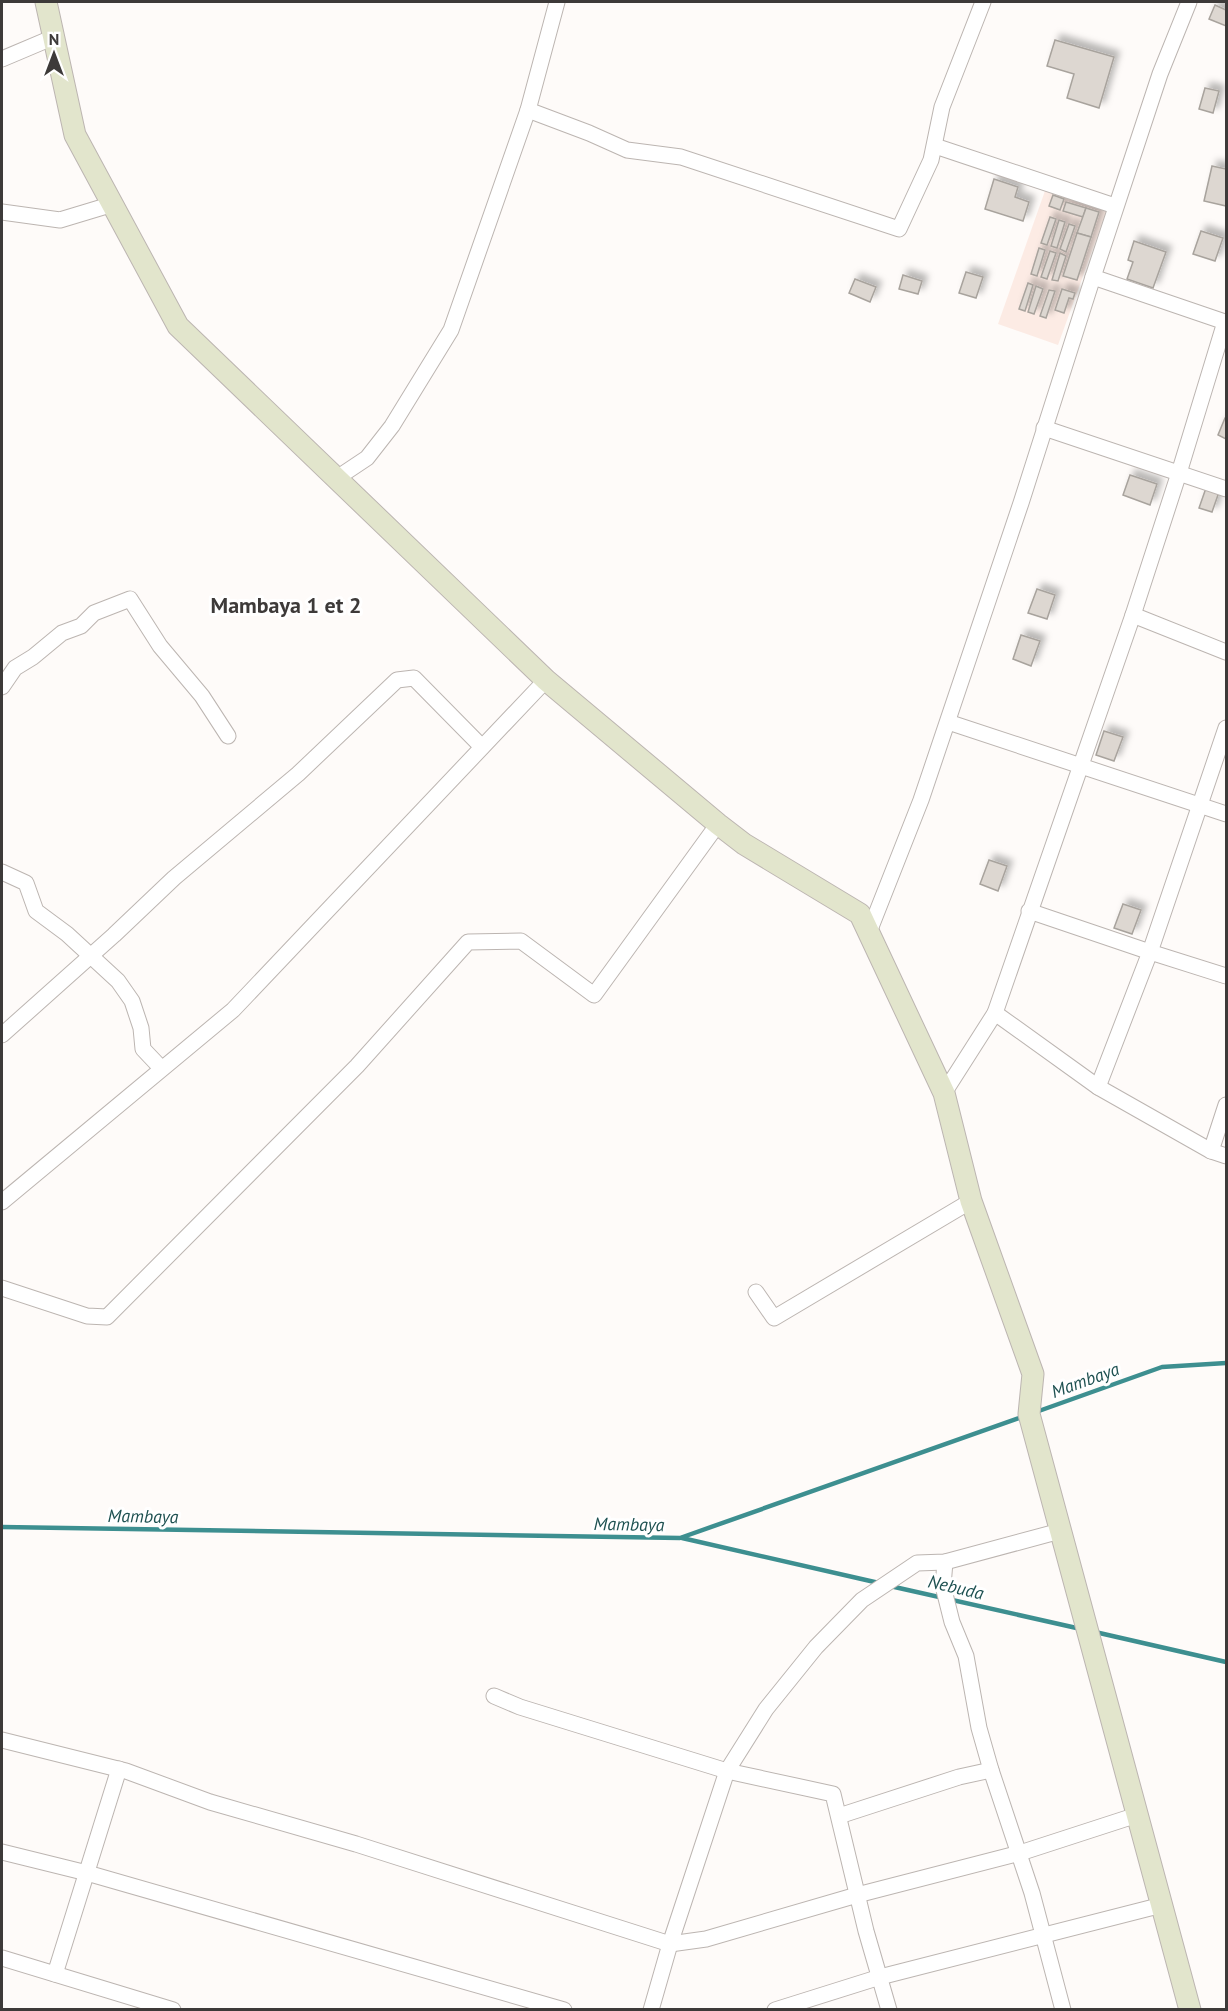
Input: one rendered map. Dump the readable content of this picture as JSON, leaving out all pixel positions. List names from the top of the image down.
{
  "districts": ["Mambaya 1 et 2"],
  "water": ["Mambaya", "Nebuda"],
  "north": "top"
}
